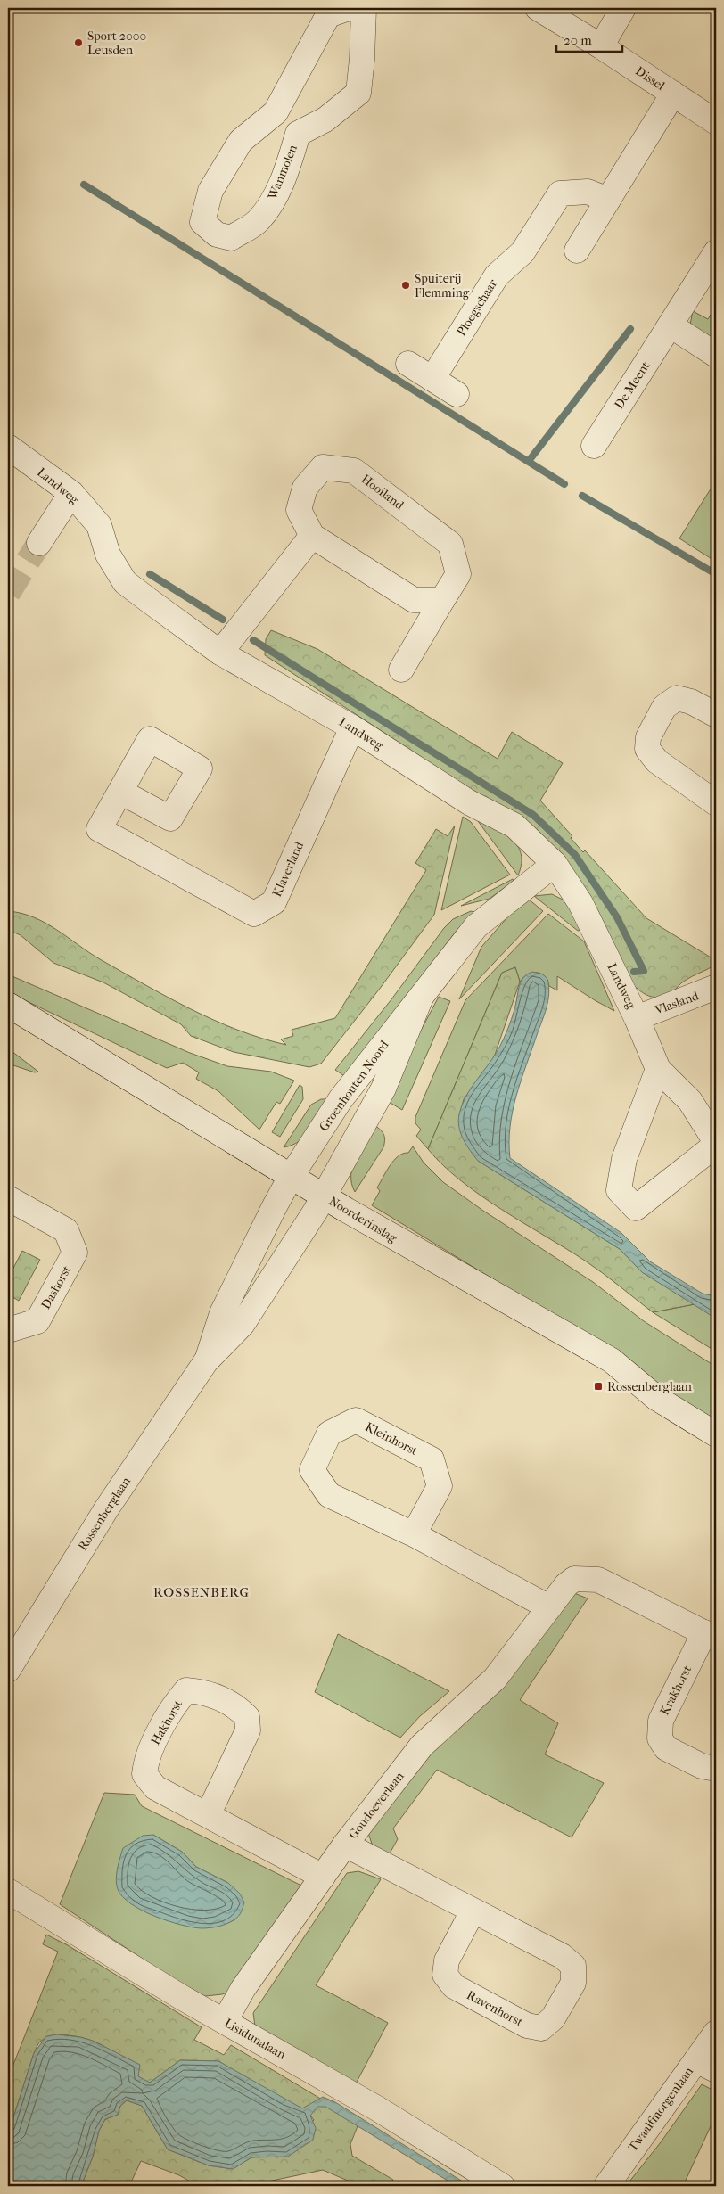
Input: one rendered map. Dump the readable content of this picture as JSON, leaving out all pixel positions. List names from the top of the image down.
{
  "streets": {
    "street": [
      "Dissel",
      "Wanmolen",
      "Ploegschaar",
      "De Meent",
      "Landweg",
      "Hooiland",
      "Klaverland",
      "Vlasland",
      "Groenhouten Noord",
      "Noorderinslag",
      "Dashorst",
      "Kleinhorst",
      "Rossenberglaan",
      "Krakhorst",
      "Hakhorst",
      "Goudoeverlaan",
      "Ravenhorst",
      "Lisidunalaan",
      "Twaalfmorgenlaan"
    ]
  },
  "crossings": [
    ["Landweg", "Klaverland"],
    ["Landweg", "Vlasland"],
    ["Landweg", "Groenhouten Noord"],
    ["Groenhouten Noord", "Noorderinslag"],
    ["Groenhouten Noord", "Rossenberglaan"],
    ["Noorderinslag", "Rossenberglaan"],
    ["Kleinhorst", "Krakhorst"],
    ["Kleinhorst", "Goudoeverlaan"],
    ["Krakhorst", "Goudoeverlaan"],
    ["Hakhorst", "Goudoeverlaan"],
    ["Goudoeverlaan", "Ravenhorst"],
    ["Goudoeverlaan", "Lisidunalaan"]
  ],
  "districts": ["ROSSENBERG"],
  "places": {
    "other": ["Sport 2000 Leusden", "Spuiterij Flemming"],
    "transit": ["Rossenberglaan"]
  },
  "scale_bar": "20 m"
}
